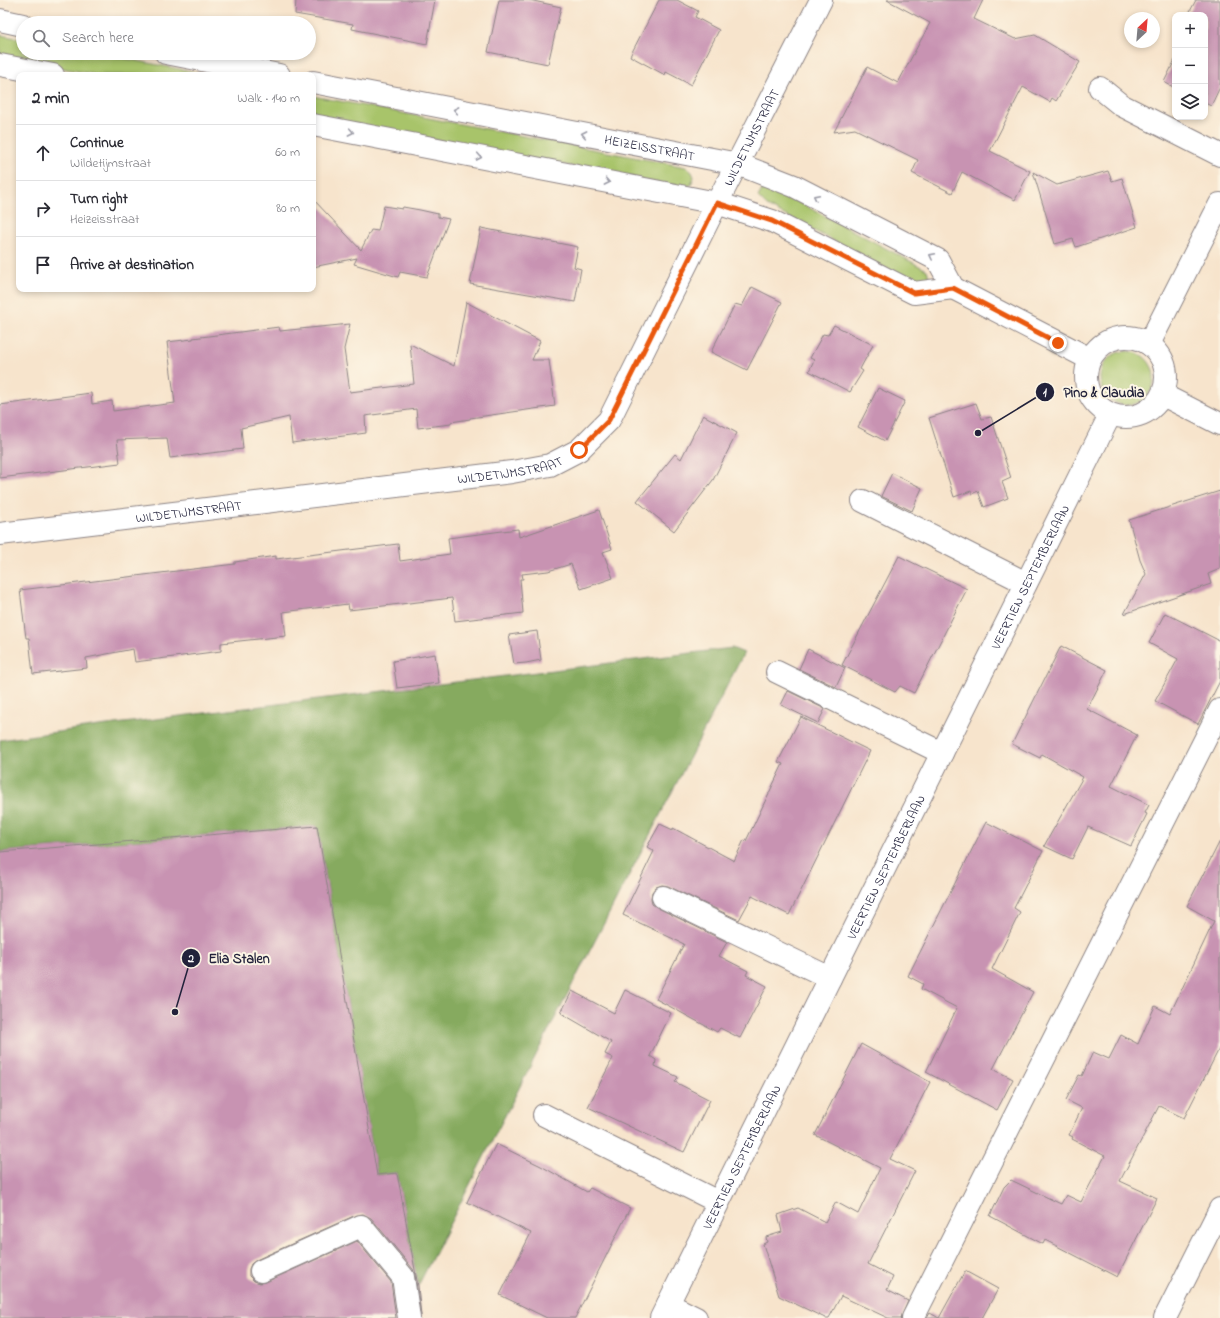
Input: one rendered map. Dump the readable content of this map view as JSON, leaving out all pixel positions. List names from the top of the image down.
{
  "streets": {
    "street": ["WILDETIJMSTRAAT", "HEIZEISSTRAAT", "VEERTIEN SEPTEMBERLAAN"]
  },
  "crossings": [
    ["WILDETIJMSTRAAT", "HEIZEISSTRAAT"]
  ],
  "places": ["Pino & Claudia", "Elia Stalen"],
  "north": "top right",
  "page": {
    "map_buttons": ["+", "−"],
    "search": "Search here",
    "heading": ["2 min", "Walk · 140 m"],
    "list": [
      ["Continue", "Wildetijmstraat", "60 m"],
      ["Turn right", "Heizeisstraat", "80 m"],
      "Arrive at destination"
    ]
  }
}
